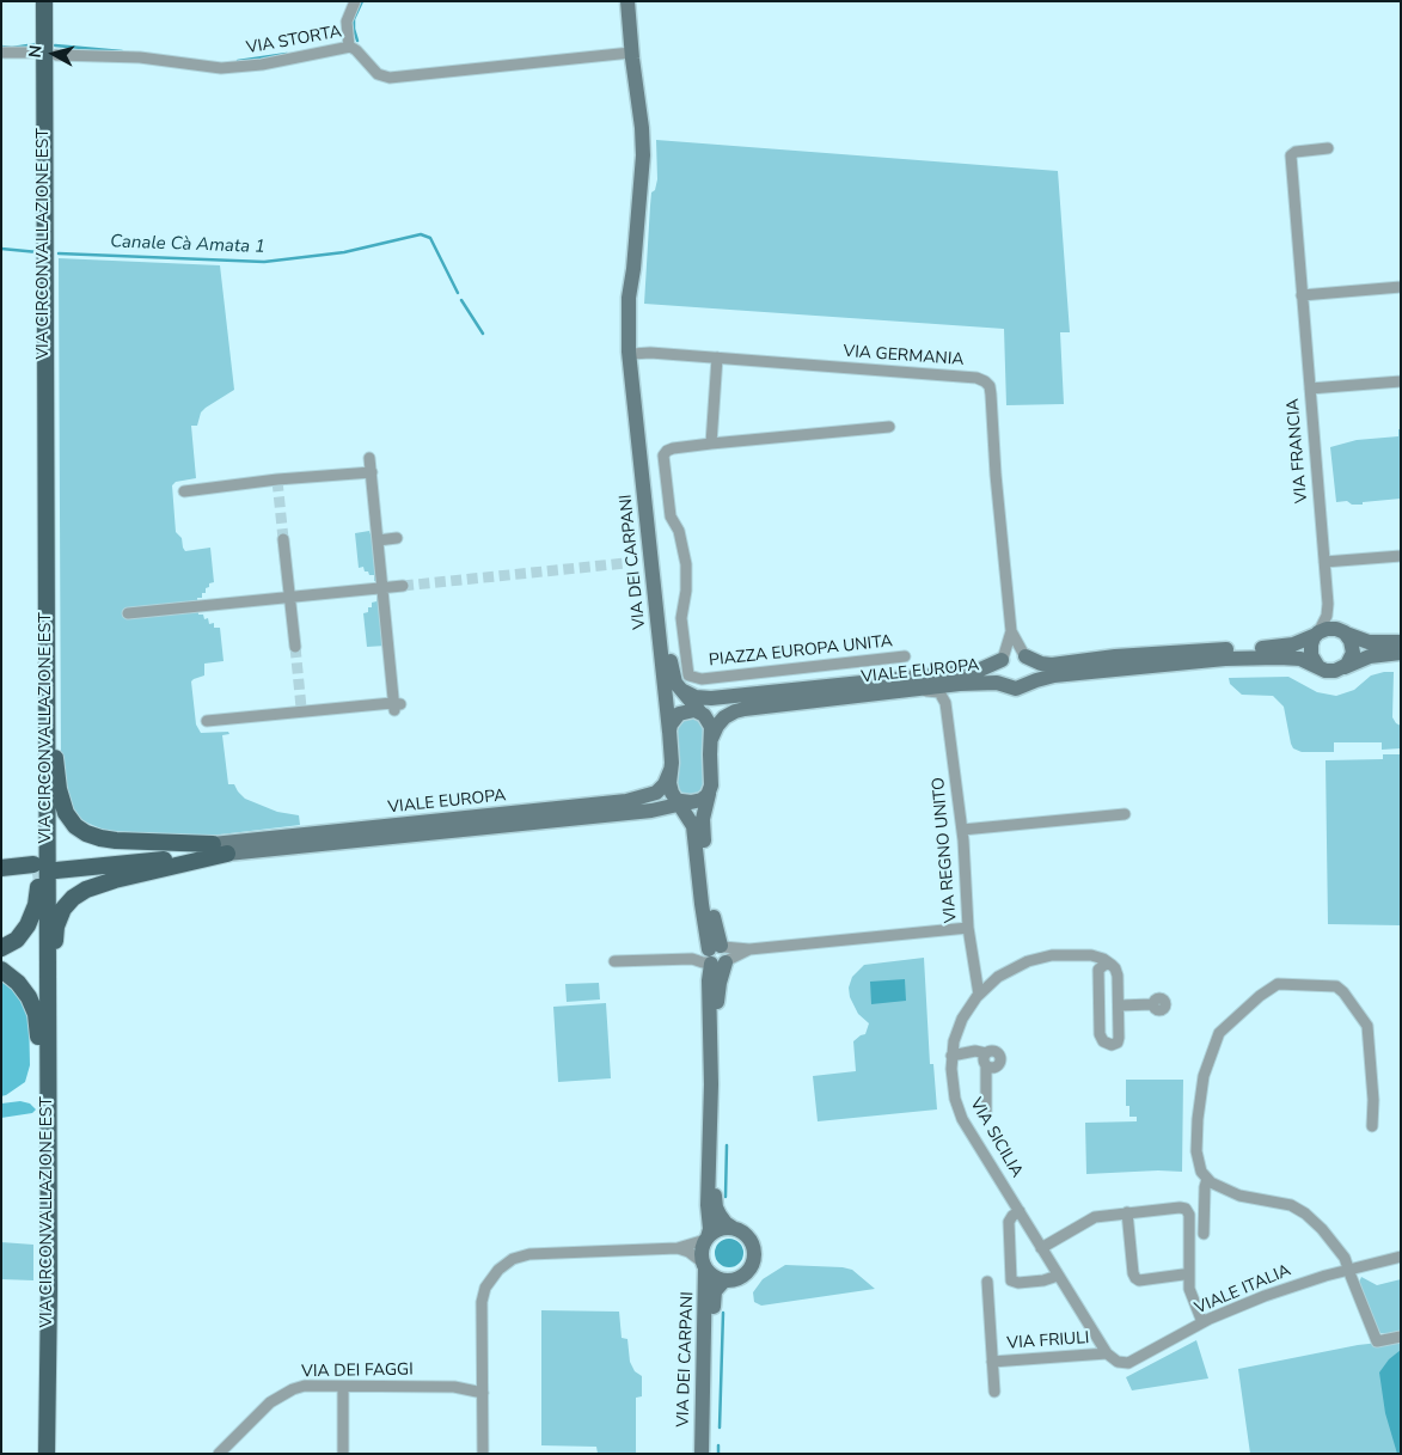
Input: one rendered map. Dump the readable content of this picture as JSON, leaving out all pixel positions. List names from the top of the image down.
{
  "streets": {
    "main road": ["VIA CIRCONVALLAZIONE EST"],
    "street": [
      "VIA STORTA",
      "VIA GERMANIA",
      "VIA FRANCIA",
      "VIA DEI CARPANI",
      "PIAZZA EUROPA UNITA",
      "VIALE EUROPA",
      "VIA REGNO UNITO",
      "VIA SICILIA",
      "VIALE ITALIA",
      "VIA FRIULI",
      "VIA DEI FAGGI"
    ]
  },
  "crossings": [
    ["VIA STORTA", "VIA DEI CARPANI"],
    ["VIA GERMANIA", "VIA DEI CARPANI"],
    ["VIA GERMANIA", "VIALE EUROPA"],
    ["VIA FRANCIA", "VIALE EUROPA"],
    ["VIA DEI CARPANI", "VIALE EUROPA"],
    ["VIA REGNO UNITO", "VIA SICILIA"],
    ["VIA SICILIA", "VIALE ITALIA"],
    ["VIA SICILIA", "VIA FRIULI"],
    ["VIALE ITALIA", "VIA FRIULI"]
  ],
  "water": ["Canale Cà Amata 1"],
  "north": "left"
}
